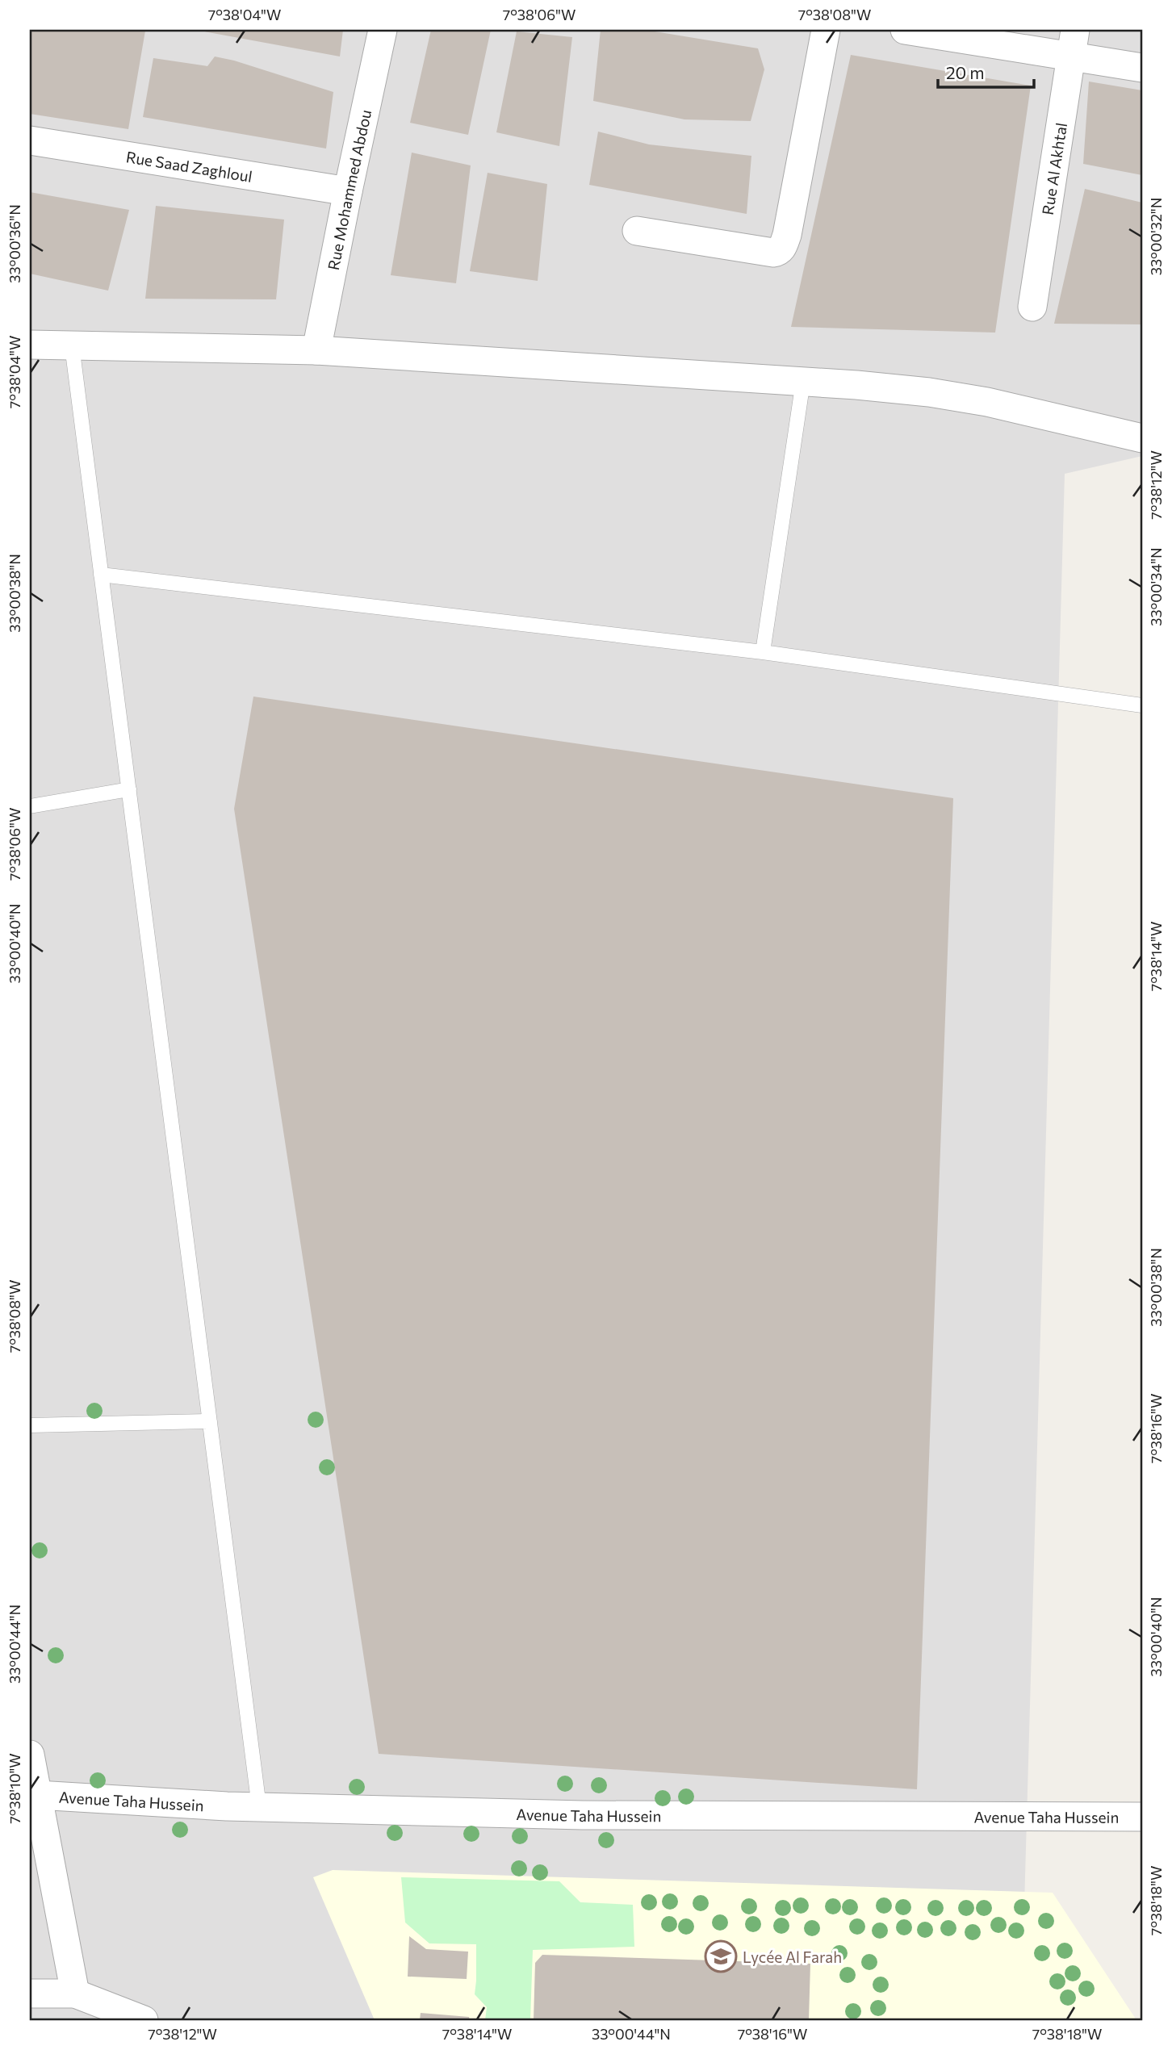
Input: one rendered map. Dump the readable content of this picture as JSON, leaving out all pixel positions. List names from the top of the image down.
{
  "streets": {
    "street": [
      "Rue Saad Zaghloul",
      "Rue Al Akhtal",
      "Rue Mohammed Abdou",
      "Avenue Taha Hussein"
    ]
  },
  "crossings": [
    ["Rue Saad Zaghloul", "Rue Mohammed Abdou"]
  ],
  "places": {
    "school or university": ["Lycée Al Farah"]
  },
  "scale_bar": "20 m",
  "coordinates": [
    "7°38'04\"W",
    "7°38'06\"W",
    "7°38'08\"W",
    "33°00'32\"N",
    "33°00'36\"N",
    "7°38'12\"W",
    "33°00'34\"N",
    "33°00'38\"N",
    "33°00'40\"N",
    "7°38'14\"W",
    "7°38'16\"W",
    "33°00'44\"N",
    "7°38'10\"W",
    "7°38'18\"W"
  ]
}
